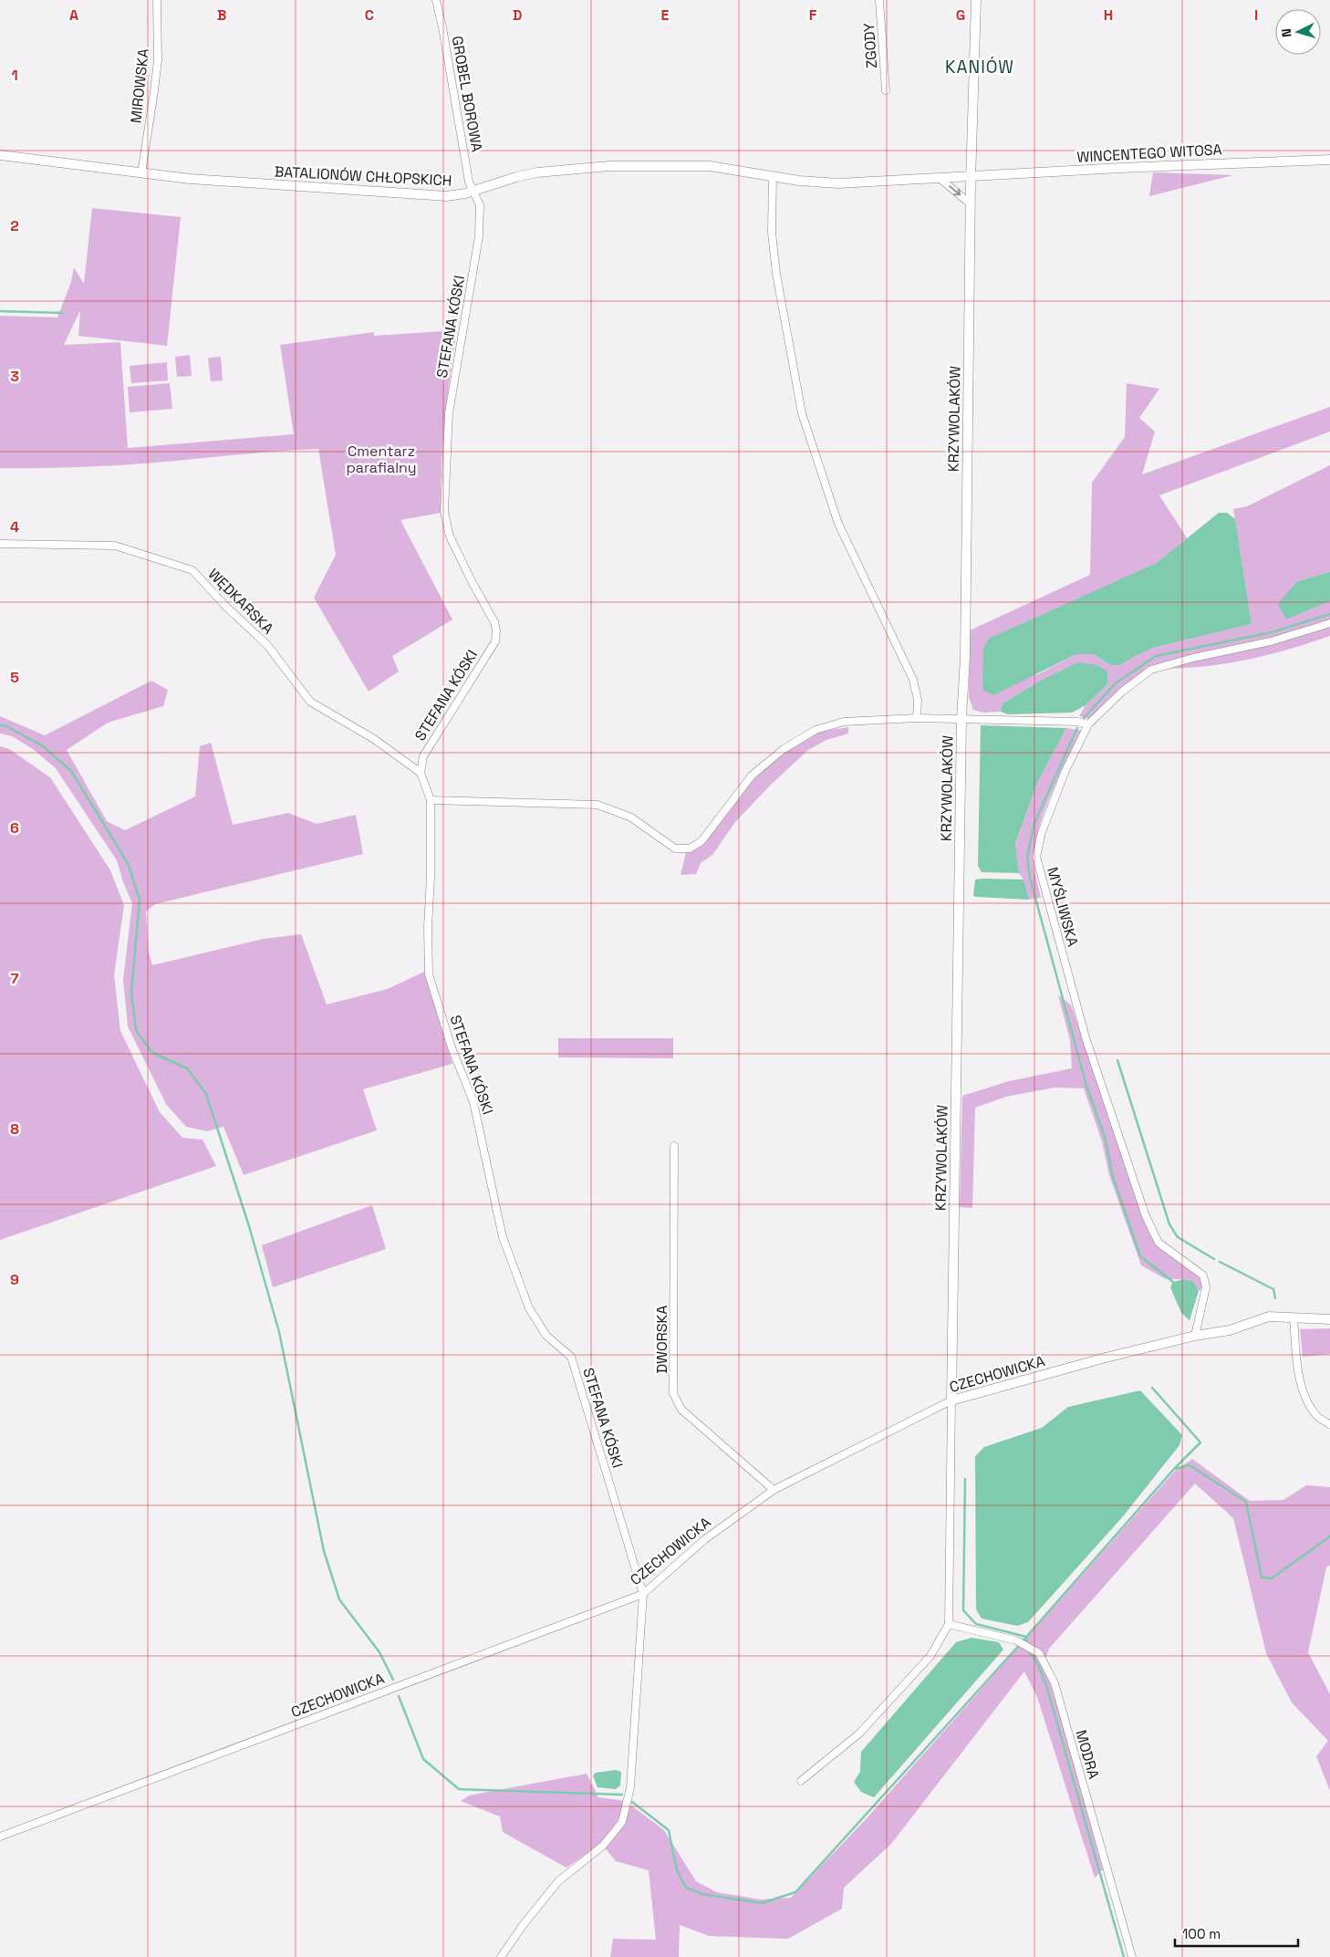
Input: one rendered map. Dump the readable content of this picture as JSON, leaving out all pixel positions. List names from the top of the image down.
{
  "streets": {
    "street": [
      "ZGODY",
      "MIROWSKA",
      "GROBEL BOROWA",
      "WINCENTEGO WITOSA",
      "BATALIONÓW CHŁOPSKICH",
      "STEFANA KÓSKI",
      "KRZYWOLAKÓW",
      "WĘDKARSKA",
      "MYŚLIWSKA",
      "DWORSKA",
      "CZECHOWICKA",
      "MODRA"
    ]
  },
  "crossings": [
    ["MIROWSKA", "BATALIONÓW CHŁOPSKICH"],
    ["GROBEL BOROWA", "BATALIONÓW CHŁOPSKICH"],
    ["GROBEL BOROWA", "STEFANA KÓSKI"],
    ["WINCENTEGO WITOSA", "BATALIONÓW CHŁOPSKICH"],
    ["WINCENTEGO WITOSA", "KRZYWOLAKÓW"],
    ["BATALIONÓW CHŁOPSKICH", "STEFANA KÓSKI"],
    ["BATALIONÓW CHŁOPSKICH", "KRZYWOLAKÓW"],
    ["STEFANA KÓSKI", "WĘDKARSKA"],
    ["STEFANA KÓSKI", "CZECHOWICKA"],
    ["KRZYWOLAKÓW", "CZECHOWICKA"],
    ["MYŚLIWSKA", "CZECHOWICKA"],
    ["DWORSKA", "CZECHOWICKA"]
  ],
  "districts": ["KANIÓW"],
  "parks": ["Cmentarz parafialny"],
  "scale_bar": "100 m",
  "north": "left",
  "grid": {
    "columns": [
      "A",
      "B",
      "C",
      "D",
      "E",
      "F",
      "G",
      "H",
      "I"
    ],
    "rows": [
      "1",
      "2",
      "3",
      "4",
      "5",
      "6",
      "7",
      "8",
      "9"
    ]
  }
}
